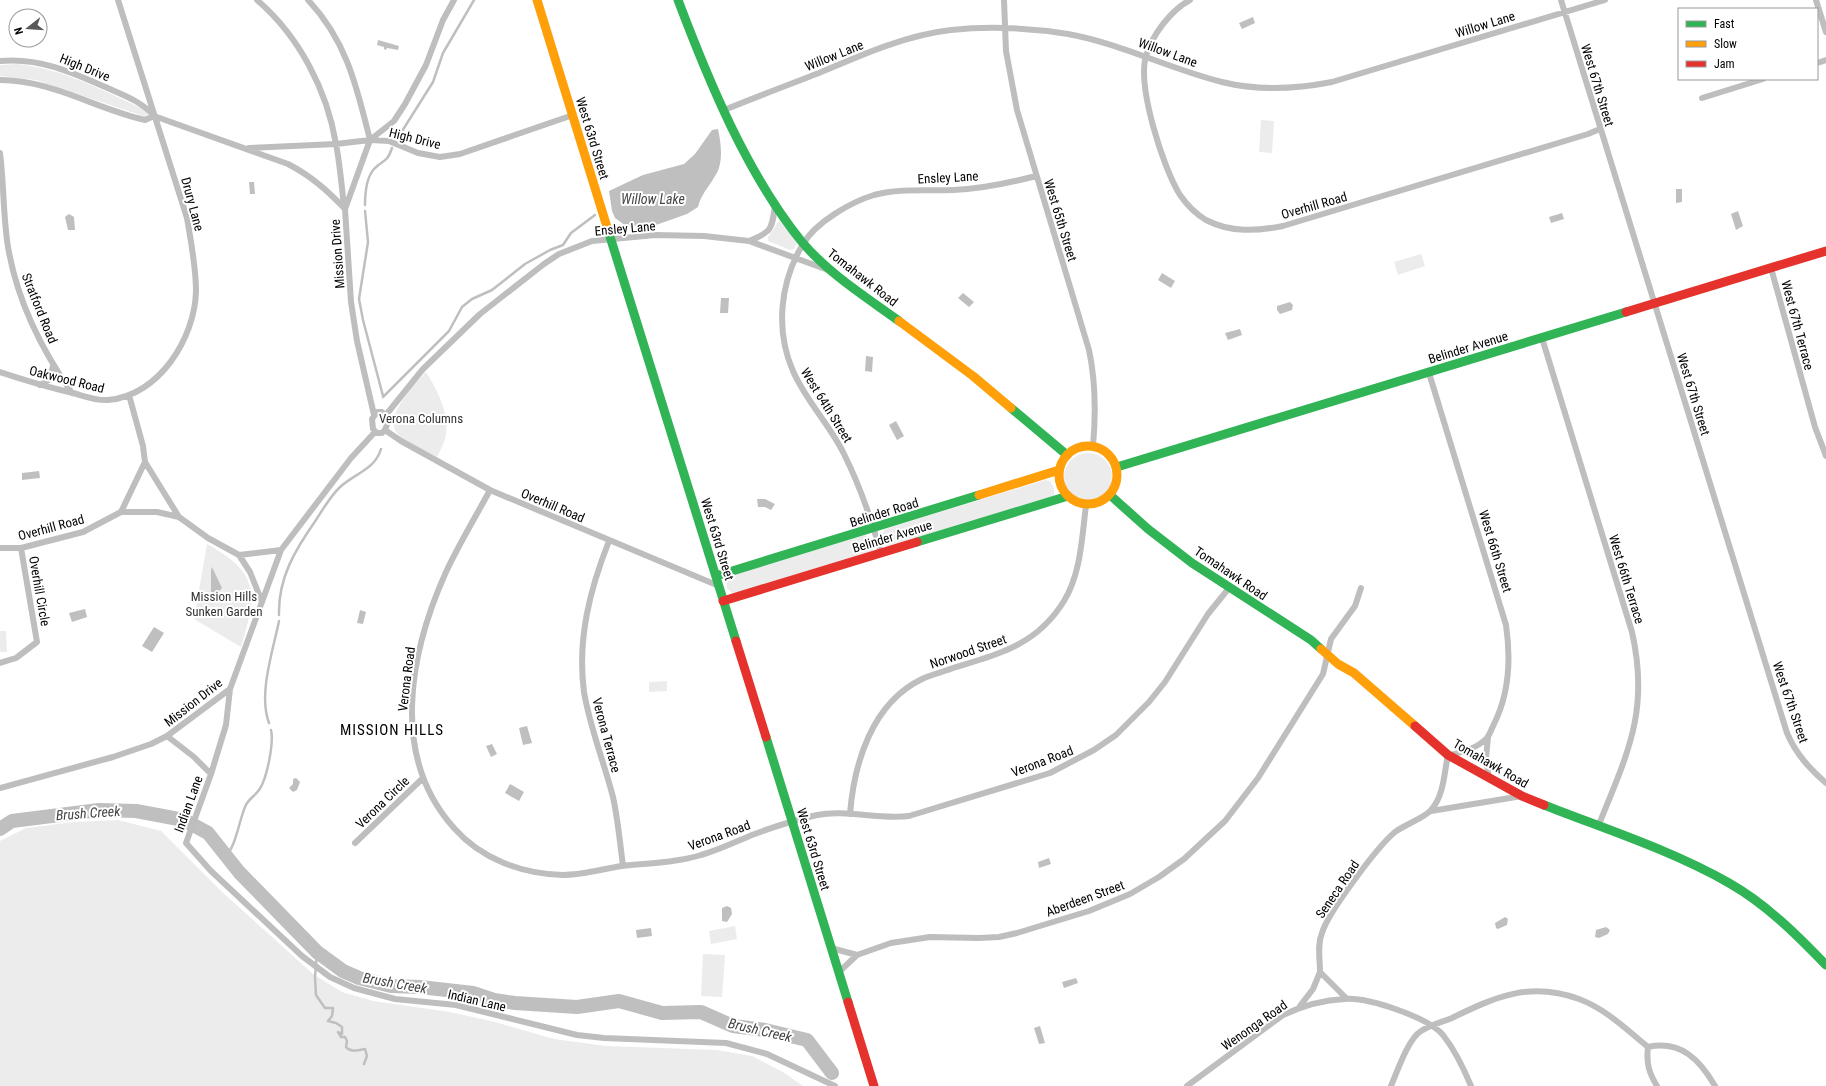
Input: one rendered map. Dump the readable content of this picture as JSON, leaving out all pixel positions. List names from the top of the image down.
{
  "streets": {
    "street": [
      "Willow Lane",
      "High Drive",
      "West 67th Street",
      "West 63rd Street",
      "Ensley Lane",
      "Drury Lane",
      "Overhill Road",
      "West 65th Street",
      "Mission Drive",
      "Tomahawk Road",
      "Stratford Road",
      "West 67th Terrace",
      "Belinder Avenue",
      "Oakwood Road",
      "West 64th Street",
      "Belinder Road",
      "West 66th Street",
      "West 66th Terrace",
      "Overhill Circle",
      "Norwood Street",
      "Verona Road",
      "Verona Terrace",
      "Verona Circle",
      "Indian Lane",
      "Seneca Road",
      "Aberdeen Street",
      "Wenonga Road"
    ]
  },
  "crossings": [
    ["Willow Lane", "West 67th Street"],
    ["Willow Lane", "Overhill Road"],
    ["Willow Lane", "West 65th Street"],
    ["Willow Lane", "Tomahawk Road"],
    ["High Drive", "West 63rd Street"],
    ["High Drive", "Drury Lane"],
    ["High Drive", "Mission Drive"],
    ["West 67th Street", "Overhill Road"],
    ["West 67th Street", "Belinder Avenue"],
    ["West 63rd Street", "Ensley Lane"],
    ["West 63rd Street", "Overhill Road"],
    ["West 63rd Street", "Belinder Avenue"],
    ["West 63rd Street", "Belinder Road"],
    ["West 63rd Street", "Verona Road"],
    ["West 63rd Street", "Aberdeen Street"],
    ["Ensley Lane", "Overhill Road"],
    ["Ensley Lane", "West 65th Street"],
    ["Ensley Lane", "Mission Drive"],
    ["Ensley Lane", "Tomahawk Road"],
    ["Ensley Lane", "West 64th Street"],
    ["Drury Lane", "Oakwood Road"],
    ["Overhill Road", "Mission Drive"],
    ["Overhill Road", "Overhill Circle"],
    ["Overhill Road", "Verona Road"],
    ["Overhill Road", "Verona Terrace"],
    ["West 65th Street", "Tomahawk Road"],
    ["West 65th Street", "Belinder Avenue"],
    ["West 65th Street", "Belinder Road"],
    ["West 65th Street", "Norwood Street"],
    ["Mission Drive", "Indian Lane"],
    ["Tomahawk Road", "Belinder Avenue"],
    ["Tomahawk Road", "West 64th Street"],
    ["Tomahawk Road", "Belinder Road"],
    ["Tomahawk Road", "West 66th Street"],
    ["Tomahawk Road", "West 66th Terrace"],
    ["Tomahawk Road", "Norwood Street"],
    ["Tomahawk Road", "Verona Road"],
    ["Tomahawk Road", "Seneca Road"],
    ["Tomahawk Road", "Aberdeen Street"],
    ["Stratford Road", "Oakwood Road"],
    ["West 67th Terrace", "Belinder Avenue"],
    ["Belinder Avenue", "West 64th Street"],
    ["Belinder Avenue", "Belinder Road"],
    ["Belinder Avenue", "West 66th Street"],
    ["Belinder Avenue", "West 66th Terrace"],
    ["Belinder Avenue", "Norwood Street"],
    ["West 64th Street", "Belinder Road"],
    ["Belinder Road", "Norwood Street"],
    ["Norwood Street", "Verona Road"],
    ["Verona Road", "Verona Terrace"],
    ["Verona Road", "Verona Circle"]
  ],
  "districts": ["MISSION HILLS"],
  "water": ["Willow Lake", "Brush Creek"],
  "parks": ["Verona Columns", "Mission Hills Sunken Garden"],
  "legend": ["Fast", "Slow", "Jam"],
  "north": "left"
}
